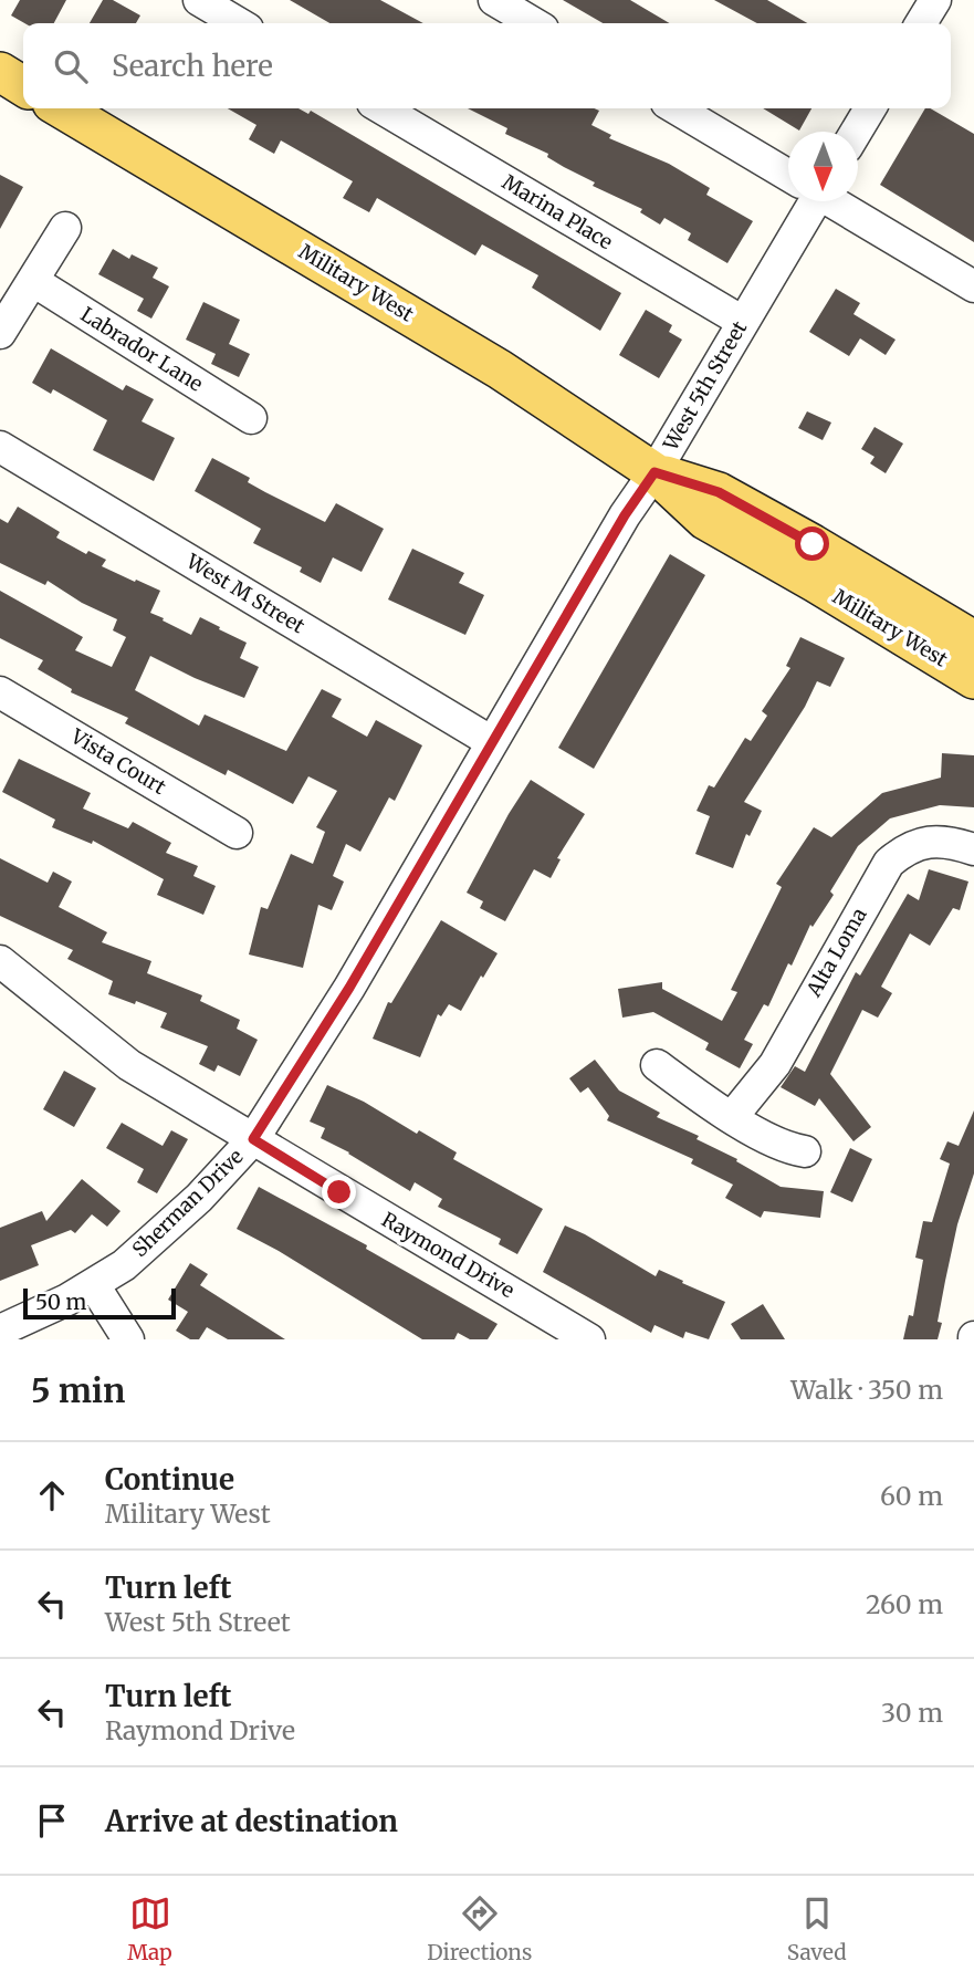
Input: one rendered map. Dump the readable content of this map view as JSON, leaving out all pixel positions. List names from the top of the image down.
{
  "streets": {
    "main road": ["Military West"],
    "street": [
      "Marina Place",
      "Labrador Lane",
      "West 5th Street",
      "West M Street",
      "Vista Court",
      "Alta Loma",
      "Sherman Drive",
      "Raymond Drive"
    ]
  },
  "crossings": [
    ["Marina Place", "West 5th Street"],
    ["Military West", "West 5th Street"],
    ["West 5th Street", "West M Street"],
    ["West 5th Street", "Sherman Drive"],
    ["West 5th Street", "Raymond Drive"],
    ["Sherman Drive", "Raymond Drive"]
  ],
  "scale_bar": "50 m",
  "north": "bottom",
  "page": {
    "search": "Search here",
    "scale": "50 m",
    "heading": ["5 min", "Walk · 350 m"],
    "list": [
      ["Continue", "Military West", "60 m"],
      ["Turn left", "West 5th Street", "260 m"],
      ["Turn left", "Raymond Drive", "30 m"],
      "Arrive at destination"
    ],
    "nav": ["Map", "Directions", "Saved"]
  }
}
